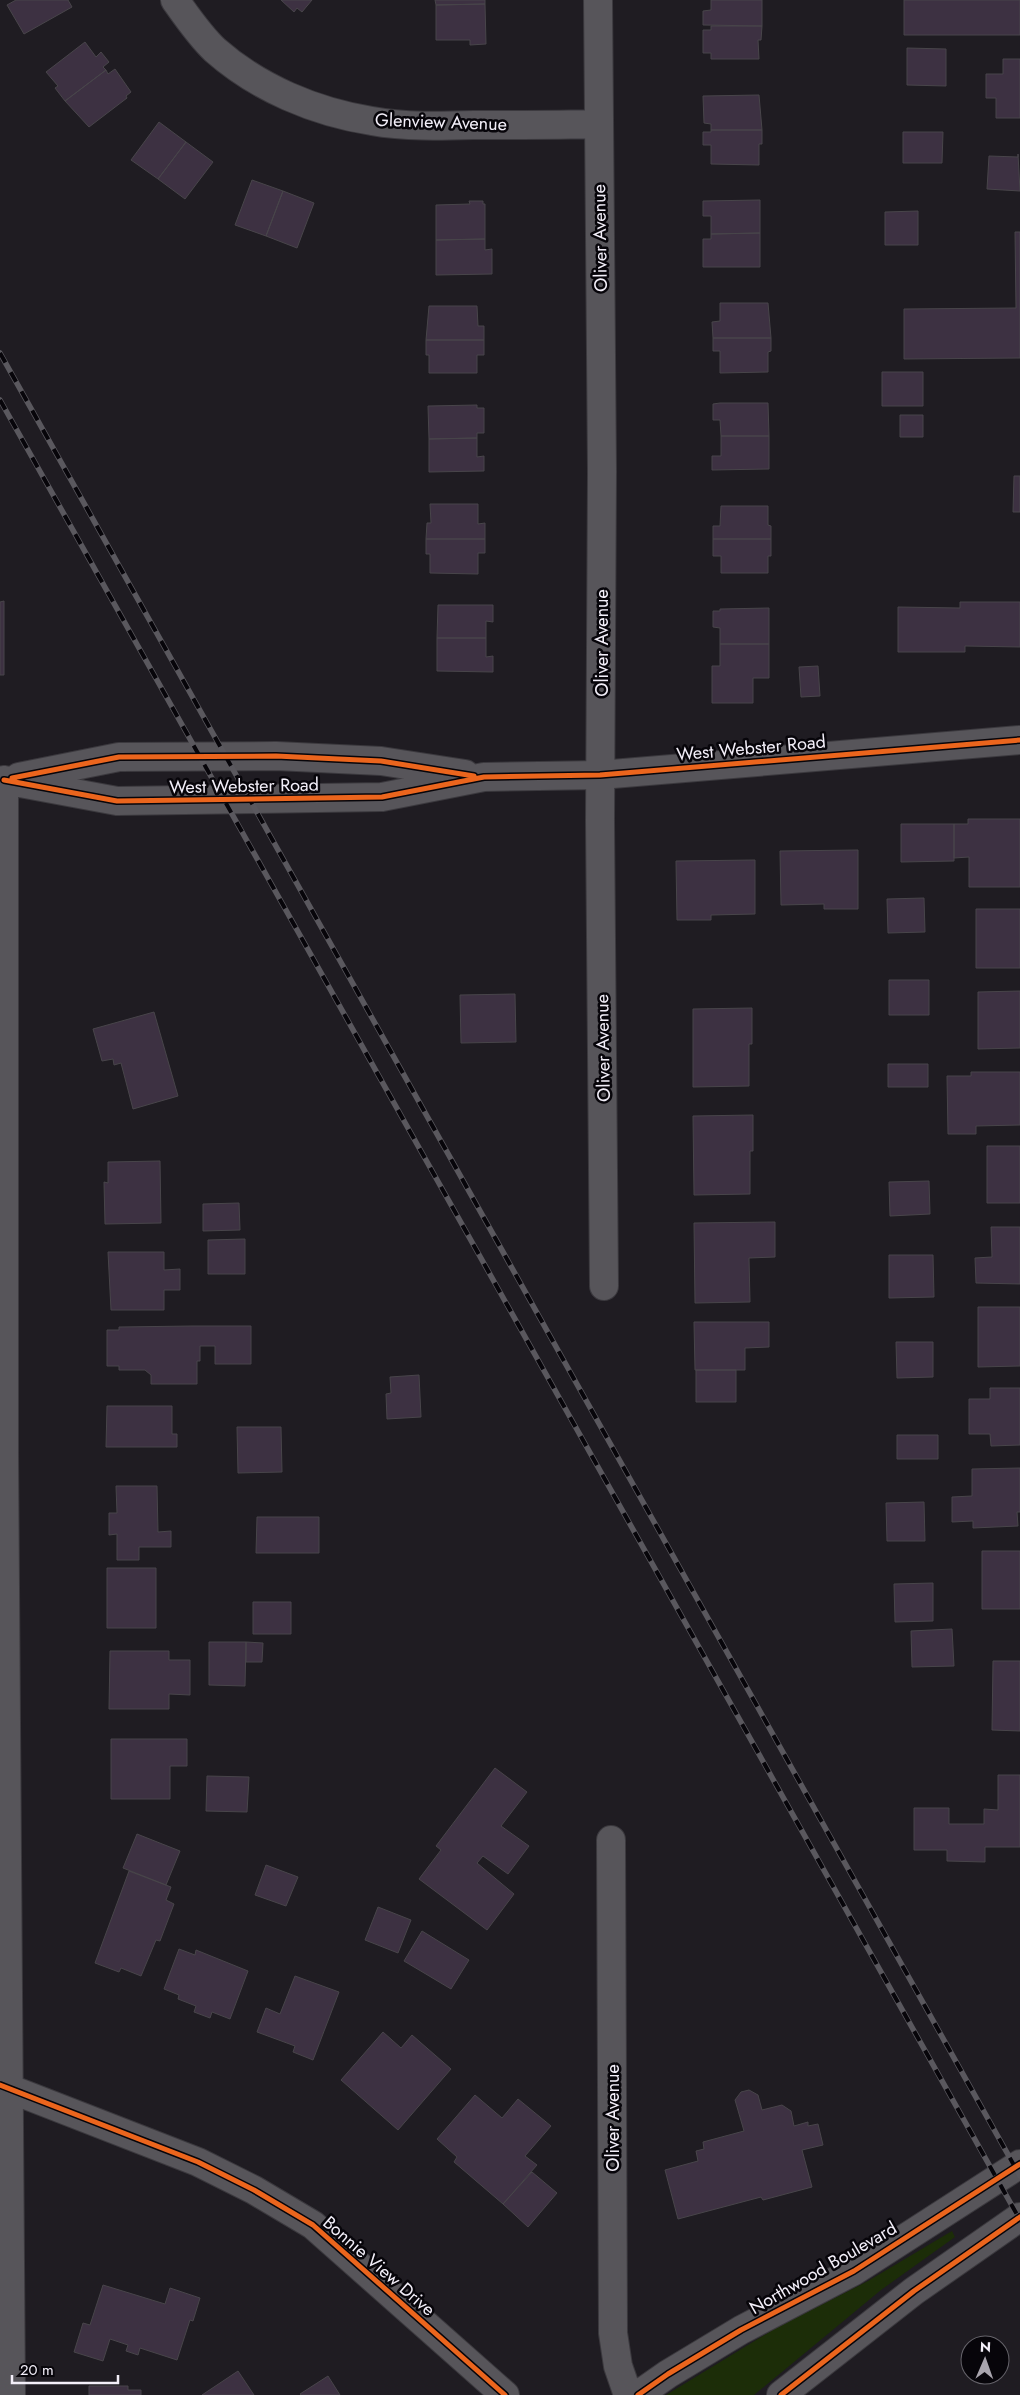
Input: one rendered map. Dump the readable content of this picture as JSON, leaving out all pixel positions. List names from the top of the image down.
{
  "streets": {
    "street": [
      "Glenview Avenue",
      "Oliver Avenue",
      "West Webster Road",
      "Bonnie View Drive",
      "Northwood Boulevard"
    ]
  },
  "crossings": [
    ["Glenview Avenue", "Oliver Avenue"],
    ["Oliver Avenue", "West Webster Road"]
  ],
  "scale_bar": "20 m",
  "north": "top"
}
